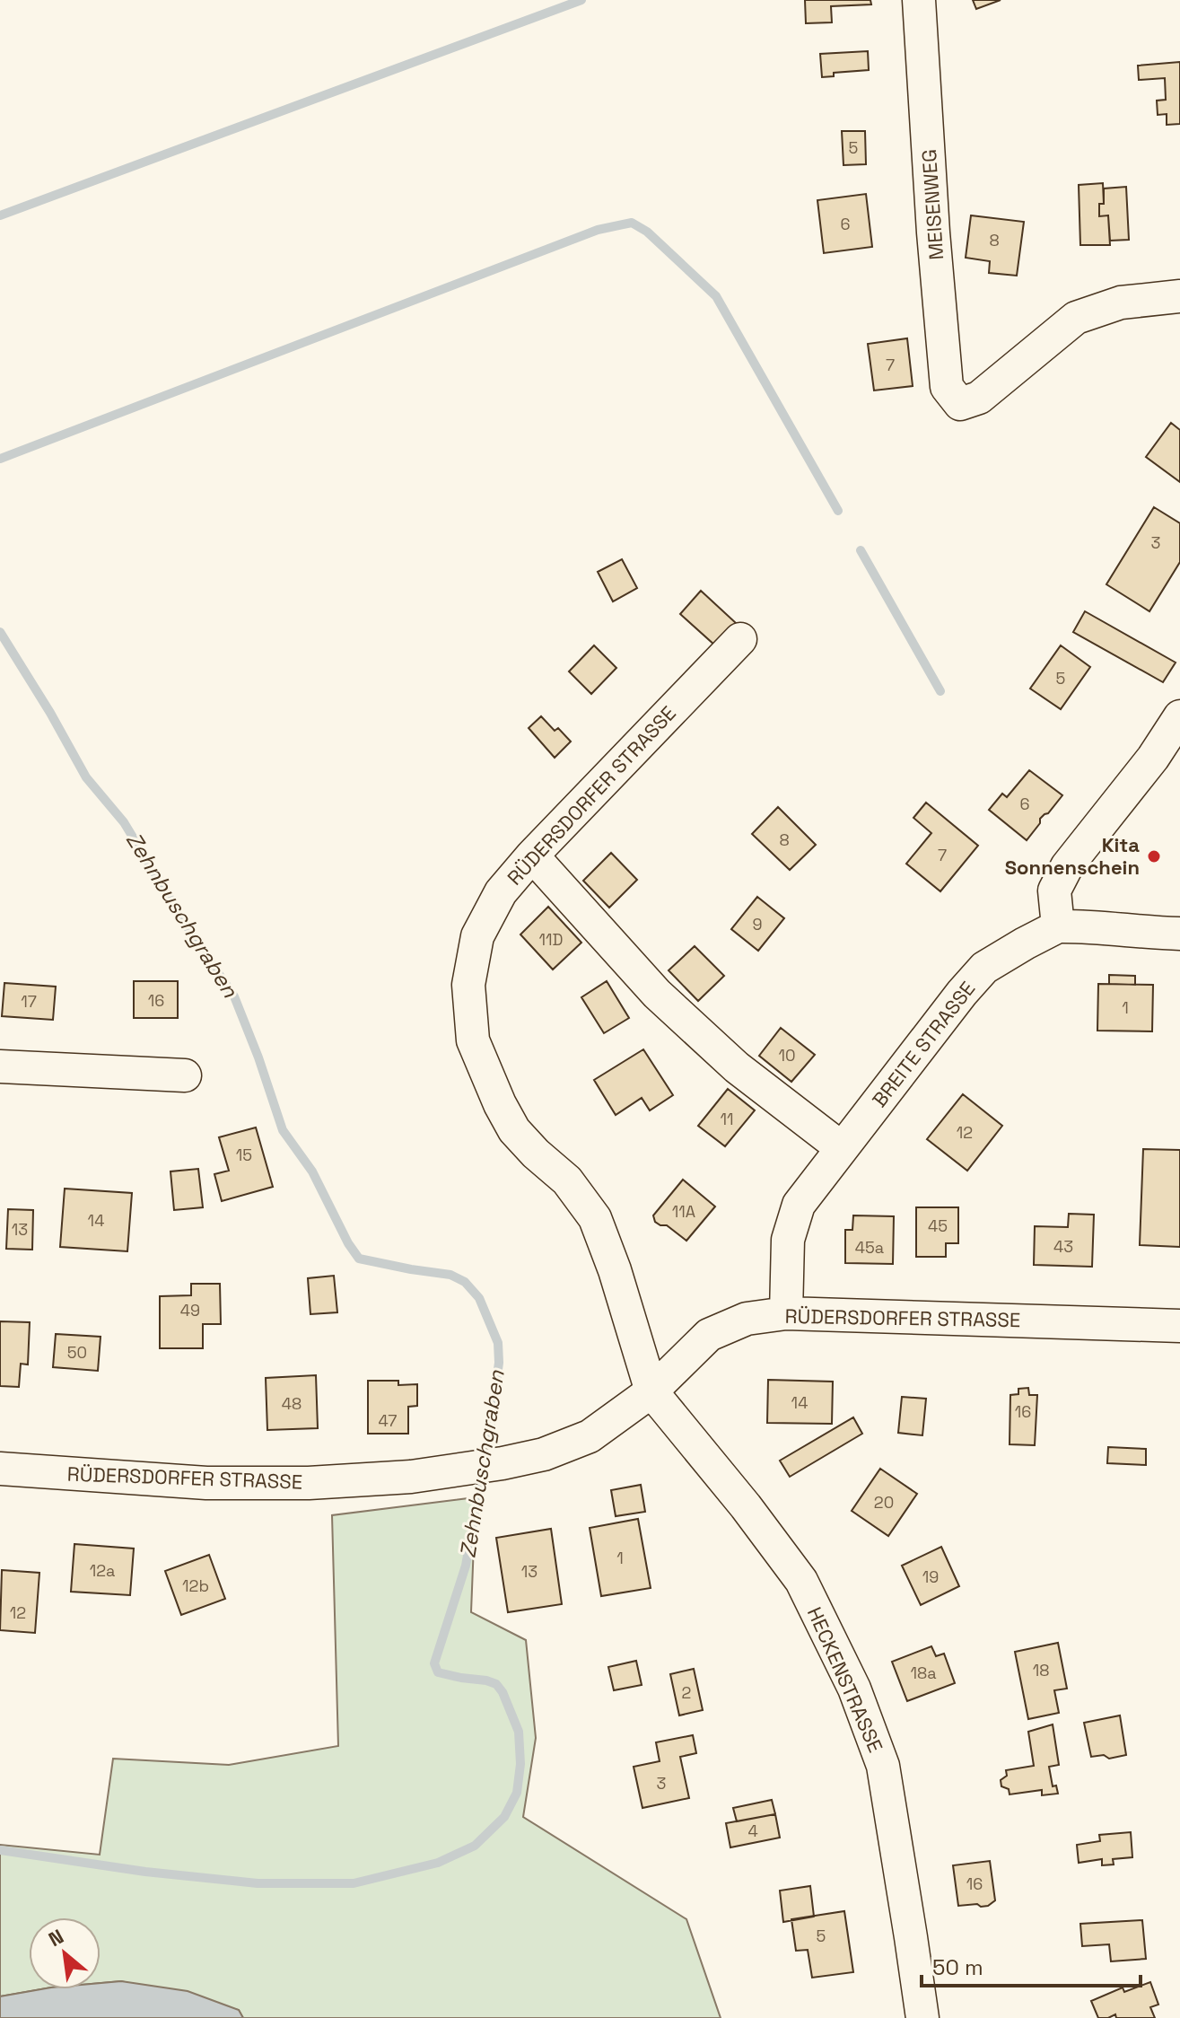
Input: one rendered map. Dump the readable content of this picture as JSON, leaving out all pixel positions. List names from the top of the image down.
{
  "streets": {
    "street": [
      "MEISENWEG",
      "RÜDERSDORFER STRASSE",
      "BREITE STRASSE",
      "HECKENSTRASSE"
    ]
  },
  "crossings": [
    ["RÜDERSDORFER STRASSE", "BREITE STRASSE"],
    ["RÜDERSDORFER STRASSE", "HECKENSTRASSE"]
  ],
  "water": ["Zehnbuschgraben"],
  "places": ["Kita Sonnenschein"],
  "house_numbers": [
    "5",
    "6",
    "8",
    "7",
    "3",
    "5",
    "6",
    "8",
    "7",
    "9",
    "11D",
    "16",
    "17",
    "1",
    "10",
    "11",
    "12",
    "15",
    "11A",
    "14",
    "45",
    "13",
    "43",
    "45a",
    "49",
    "50",
    "14",
    "48",
    "16",
    "47",
    "20",
    "1",
    "12a",
    "13",
    "19",
    "12b",
    "12",
    "18",
    "18a",
    "2",
    "3",
    "4",
    "16",
    "5"
  ],
  "scale_bar": "50 m",
  "north": "top left"
}
